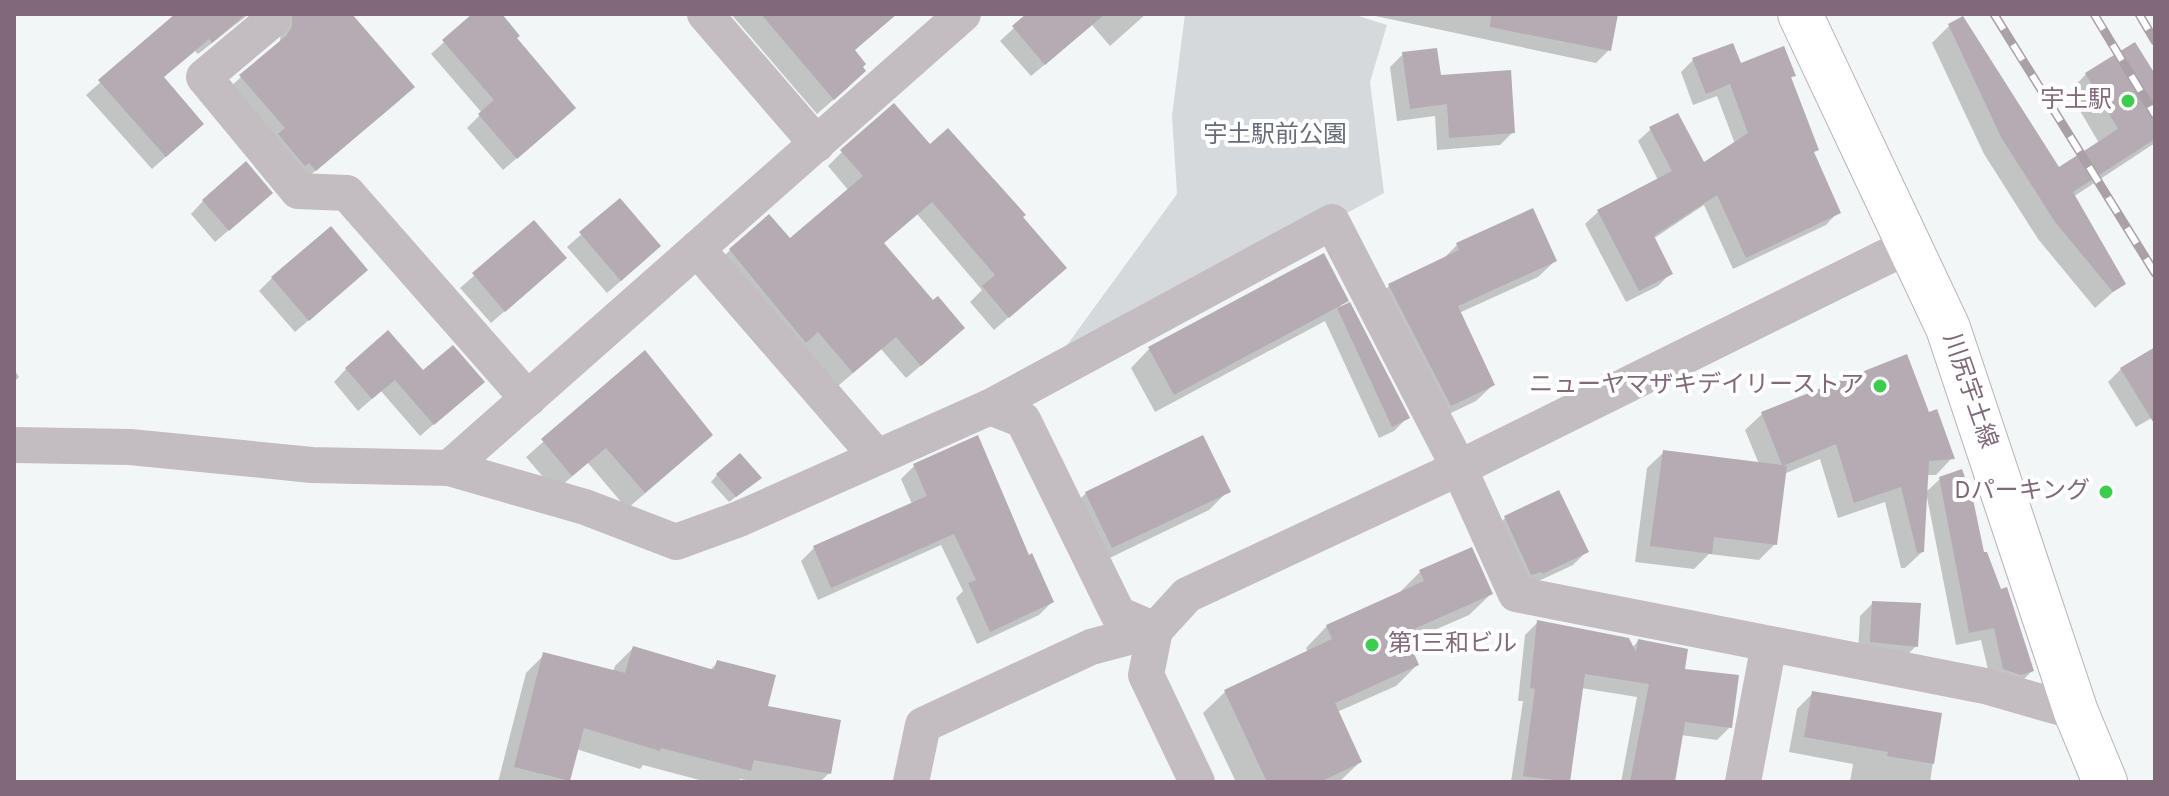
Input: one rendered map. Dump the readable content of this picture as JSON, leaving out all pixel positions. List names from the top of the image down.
{
  "streets": {
    "main road": ["川尻宇土線"]
  },
  "parks": ["宇土駅前公園"],
  "places": [
    "宇土駅",
    "ニューヤマザキデイリーストア",
    "Dパーキング",
    "第1三和ビル"
  ]
}
